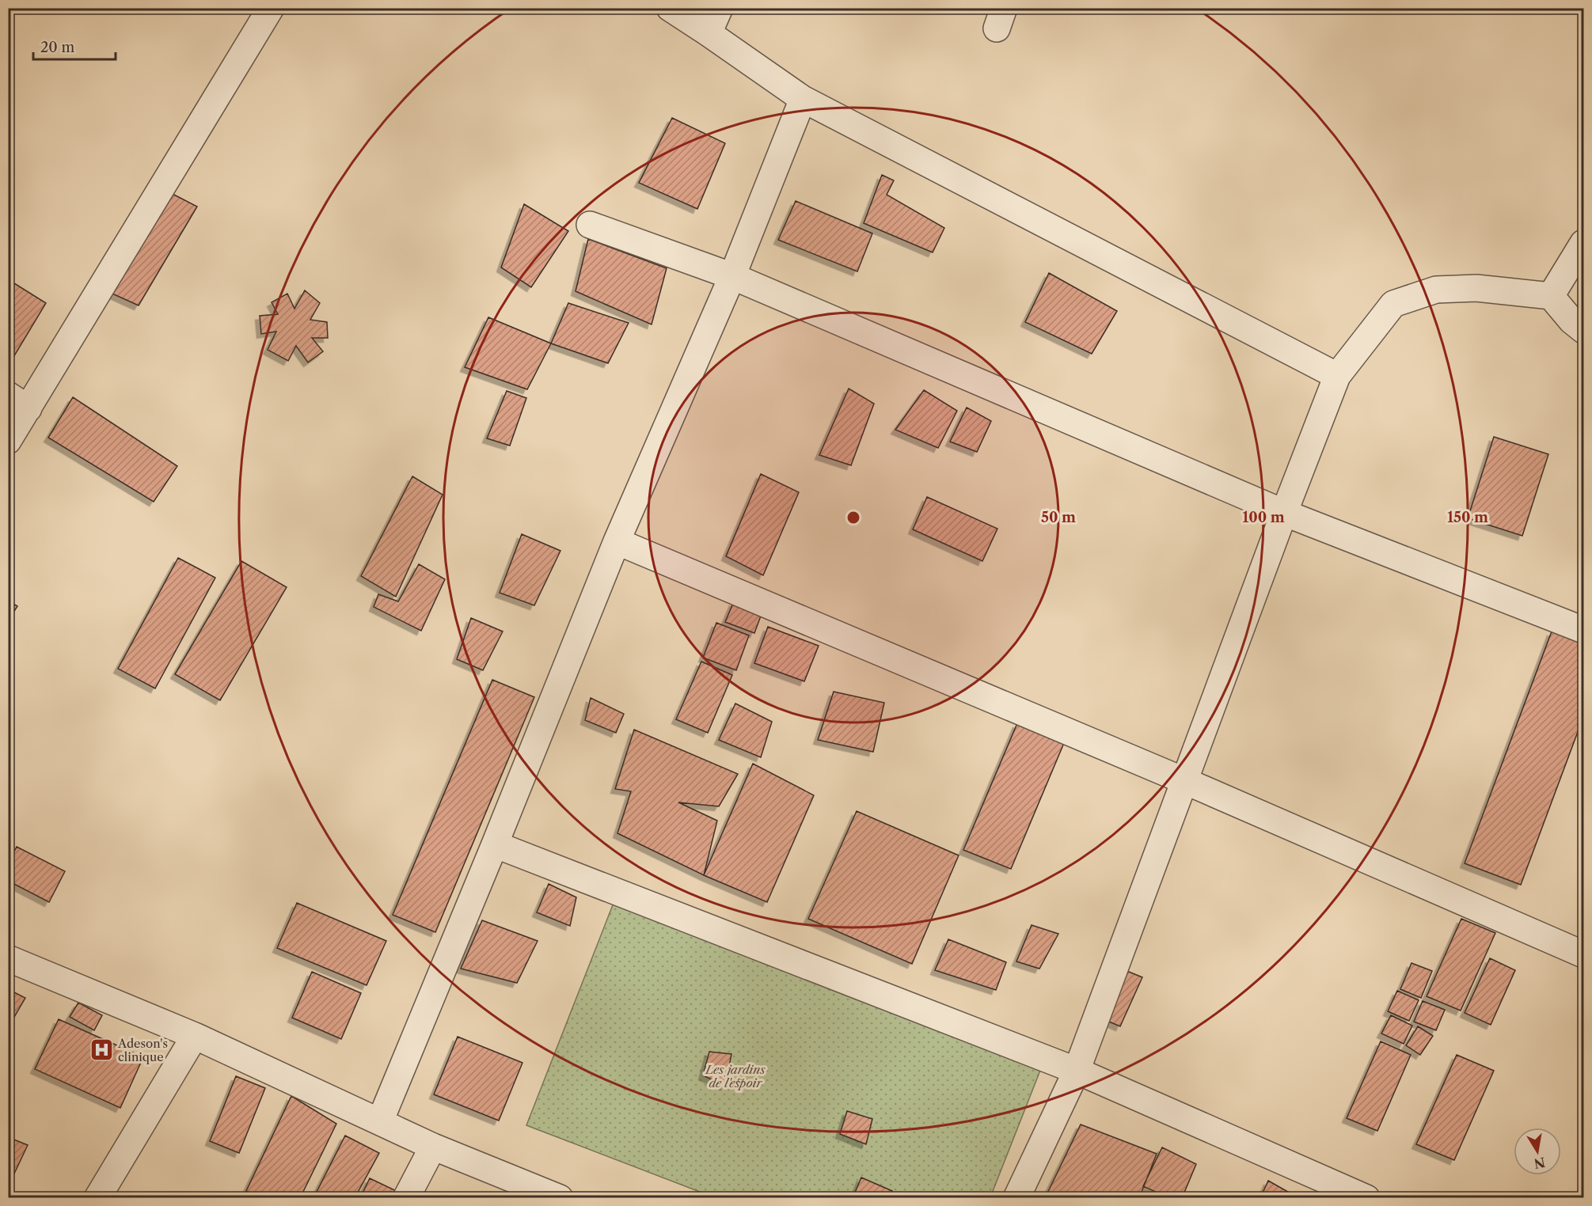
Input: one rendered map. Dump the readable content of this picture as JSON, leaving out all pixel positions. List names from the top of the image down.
{
  "parks": ["Les jardins de l'espoir"],
  "places": {
    "hospital": ["Adeson's clinique"]
  },
  "scale_bar": "20 m",
  "north": "bottom",
  "rings": ["50 m", "100 m", "150 m"]
}
